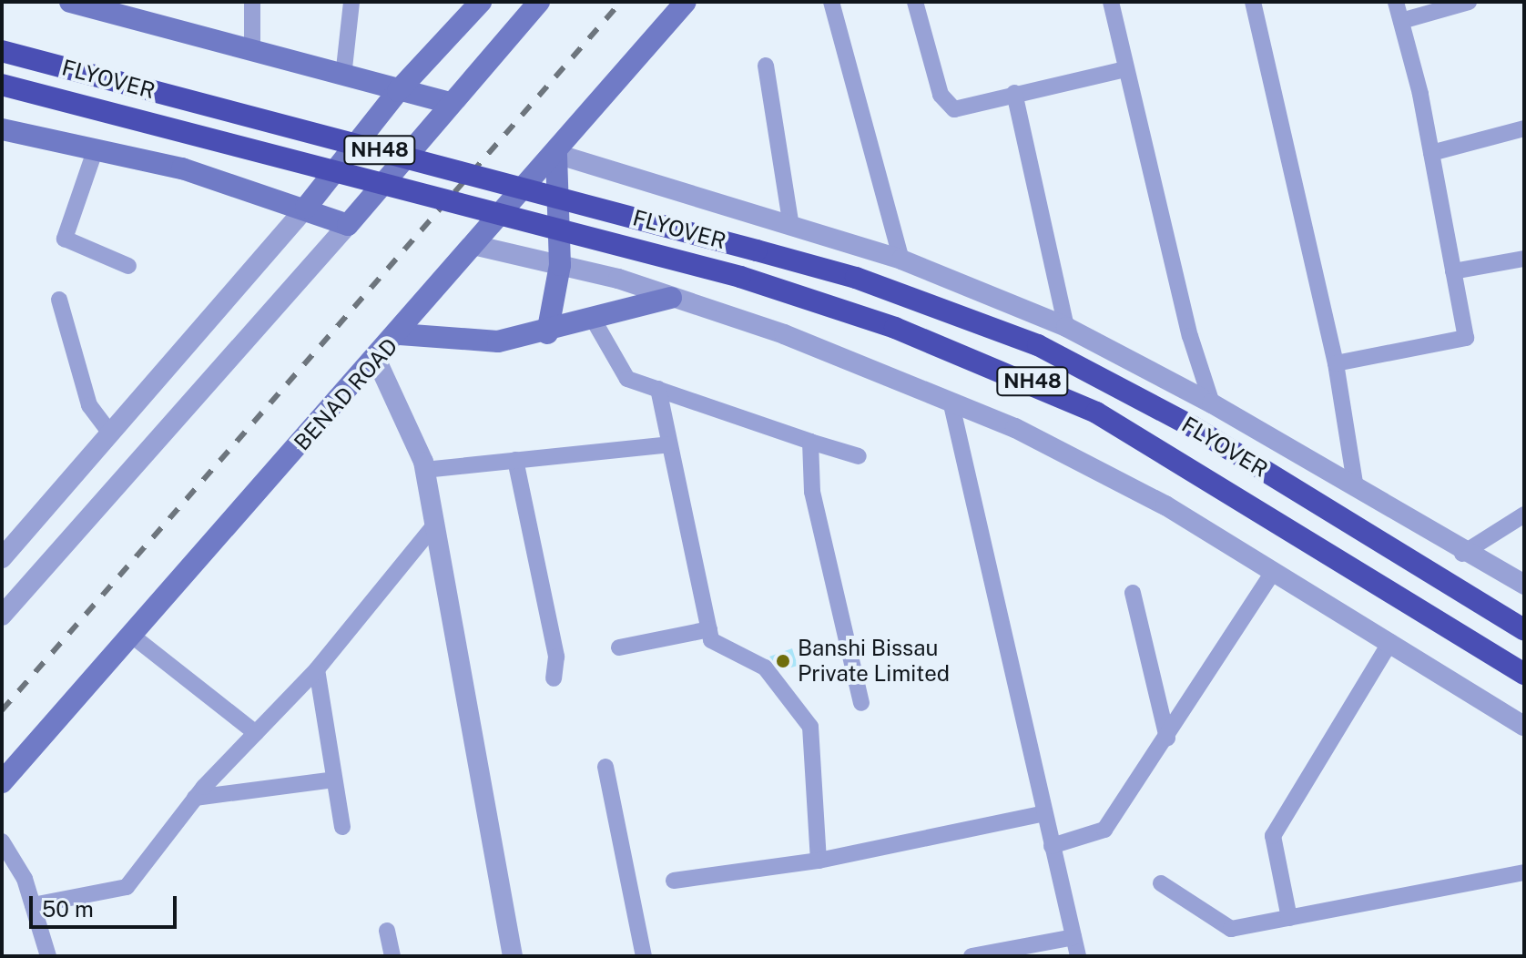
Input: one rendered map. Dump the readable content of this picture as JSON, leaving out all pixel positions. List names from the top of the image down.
{
  "streets": {
    "highway": ["FLYOVER", "NH48"],
    "main road": ["BENAD ROAD"]
  },
  "places": ["Banshi Bissau Private Limited"],
  "scale_bar": "50 m"
}
